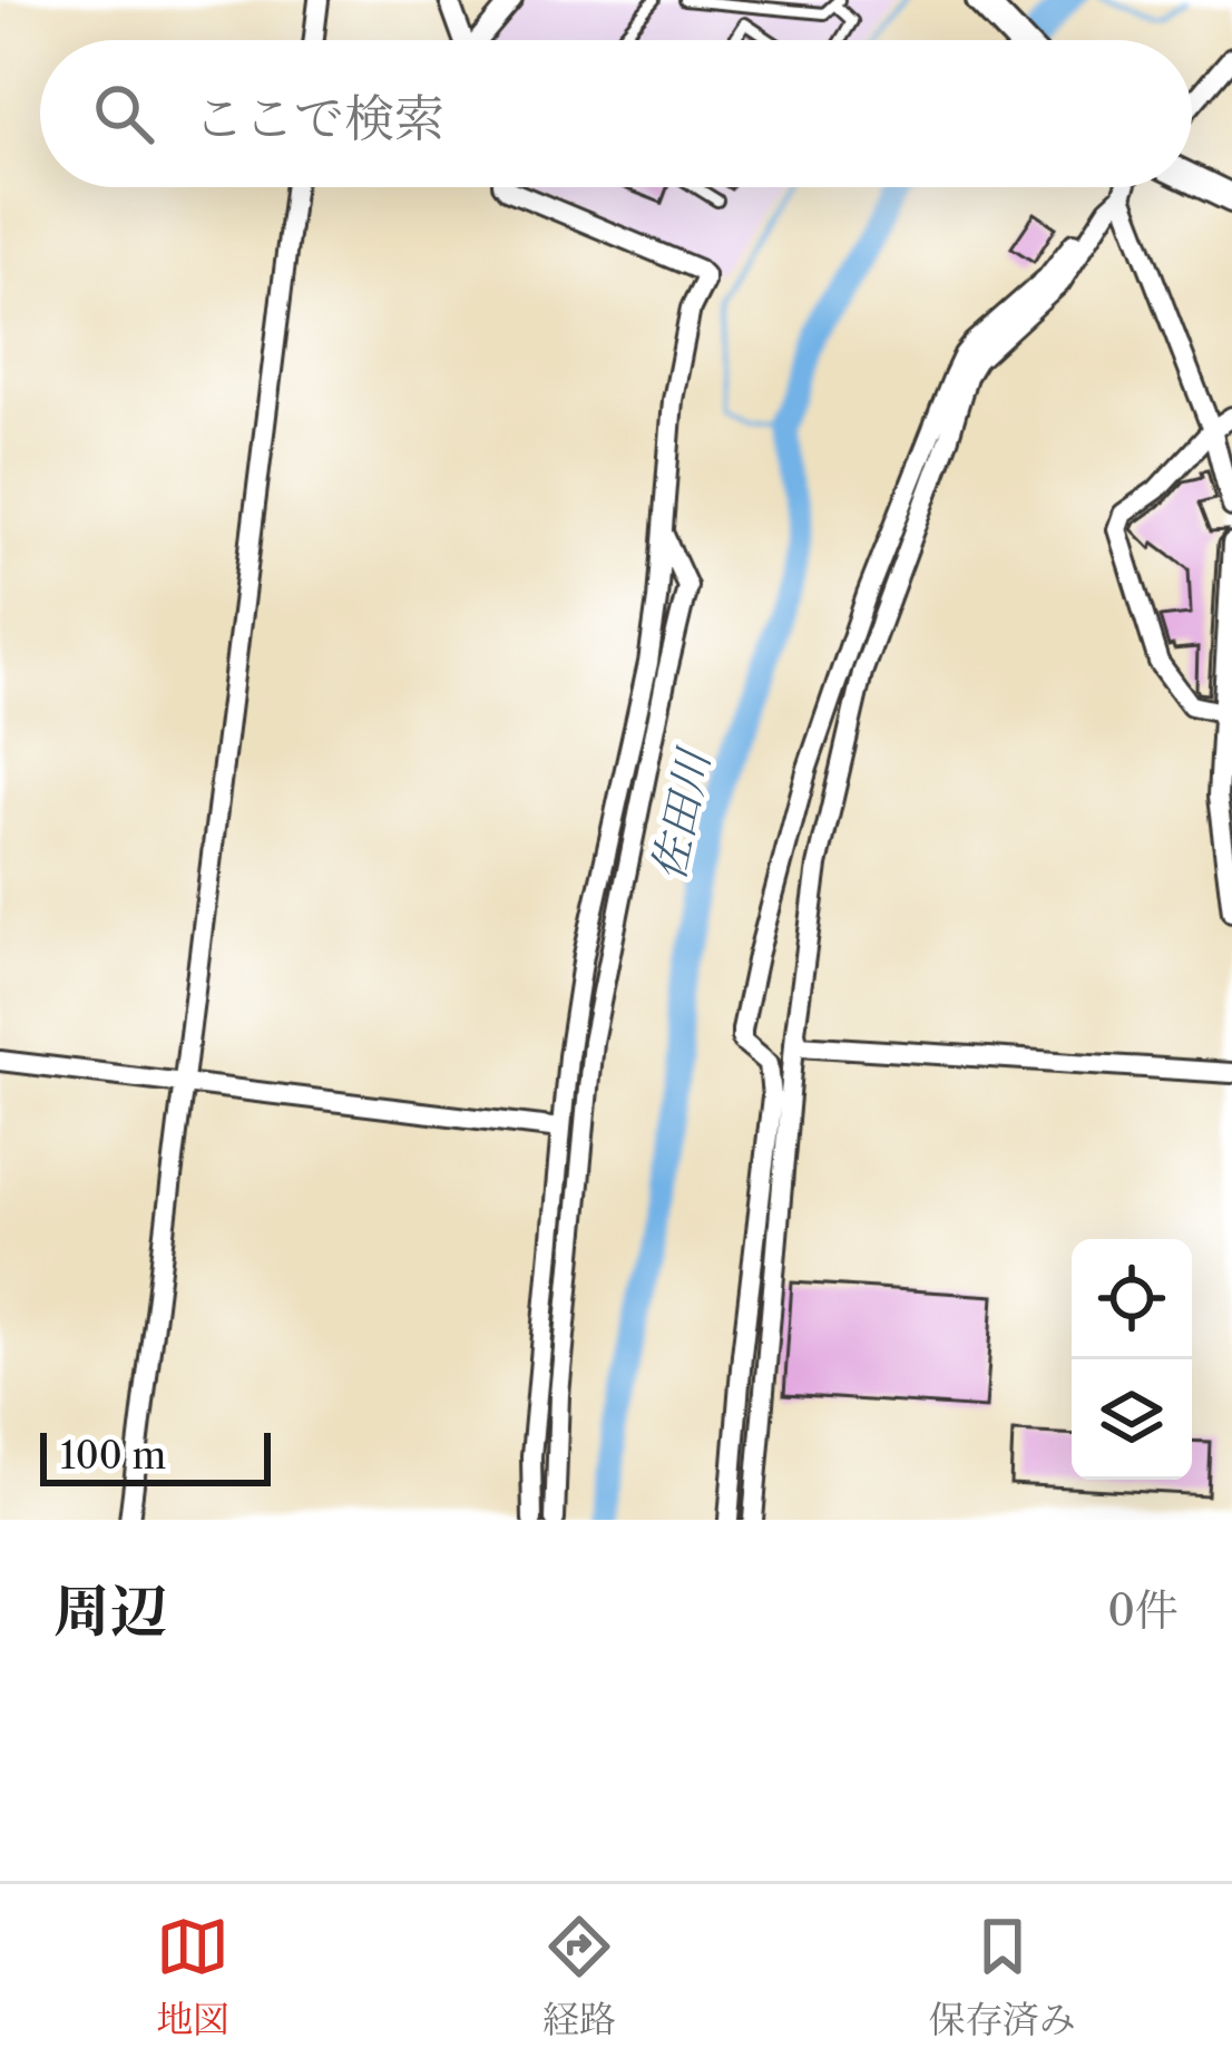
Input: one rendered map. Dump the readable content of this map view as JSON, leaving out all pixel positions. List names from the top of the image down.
{
  "water": ["佐田川"],
  "scale_bar": "100 m",
  "page": {
    "search": "ここで検索",
    "scale": "100 m",
    "heading": ["周辺", "0件"],
    "nav": ["地図", "経路", "保存済み"]
  }
}
